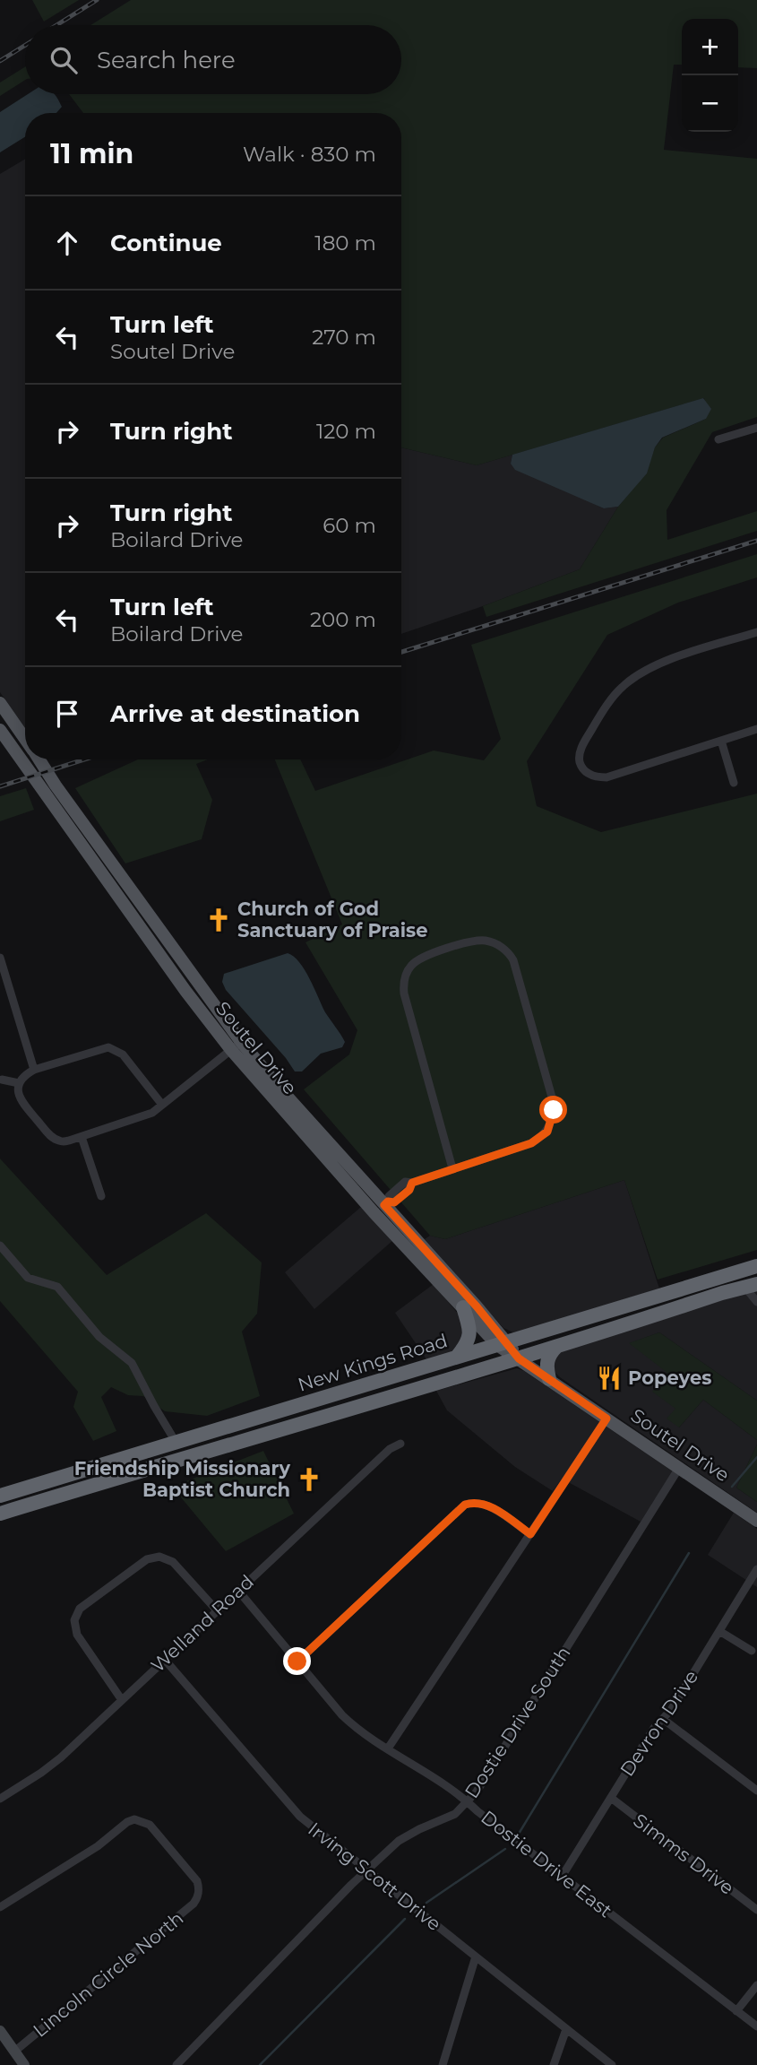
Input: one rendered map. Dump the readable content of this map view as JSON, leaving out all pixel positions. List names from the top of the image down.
{
  "streets": {
    "highway": ["New Kings Road"],
    "main road": ["Soutel Drive"],
    "street": [
      "Welland Road",
      "Dostie Drive South",
      "Devron Drive",
      "Simms Drive",
      "Dostie Drive East",
      "Irving Scott Drive",
      "Lincoln Circle North"
    ]
  },
  "crossings": [
    ["Soutel Drive", "New Kings Road"],
    ["Soutel Drive", "Dostie Drive South"],
    ["Welland Road", "Dostie Drive East"],
    ["Welland Road", "Irving Scott Drive"],
    ["Dostie Drive South", "Dostie Drive East"],
    ["Dostie Drive South", "Irving Scott Drive"],
    ["Devron Drive", "Simms Drive"],
    ["Devron Drive", "Dostie Drive East"]
  ],
  "places": {
    "church": ["Church of God Sanctuary of Praise", "Friendship Missionary Baptist Church"],
    "restaurant": ["Popeyes"]
  },
  "page": {
    "map_buttons": ["+", "−"],
    "search": "Search here",
    "heading": ["11 min", "Walk · 830 m"],
    "list": [
      ["Continue", "180 m"],
      ["Turn left", "Soutel Drive", "270 m"],
      ["Turn right", "120 m"],
      ["Turn right", "Boilard Drive", "60 m"],
      ["Turn left", "Boilard Drive", "200 m"],
      "Arrive at destination"
    ]
  }
}
